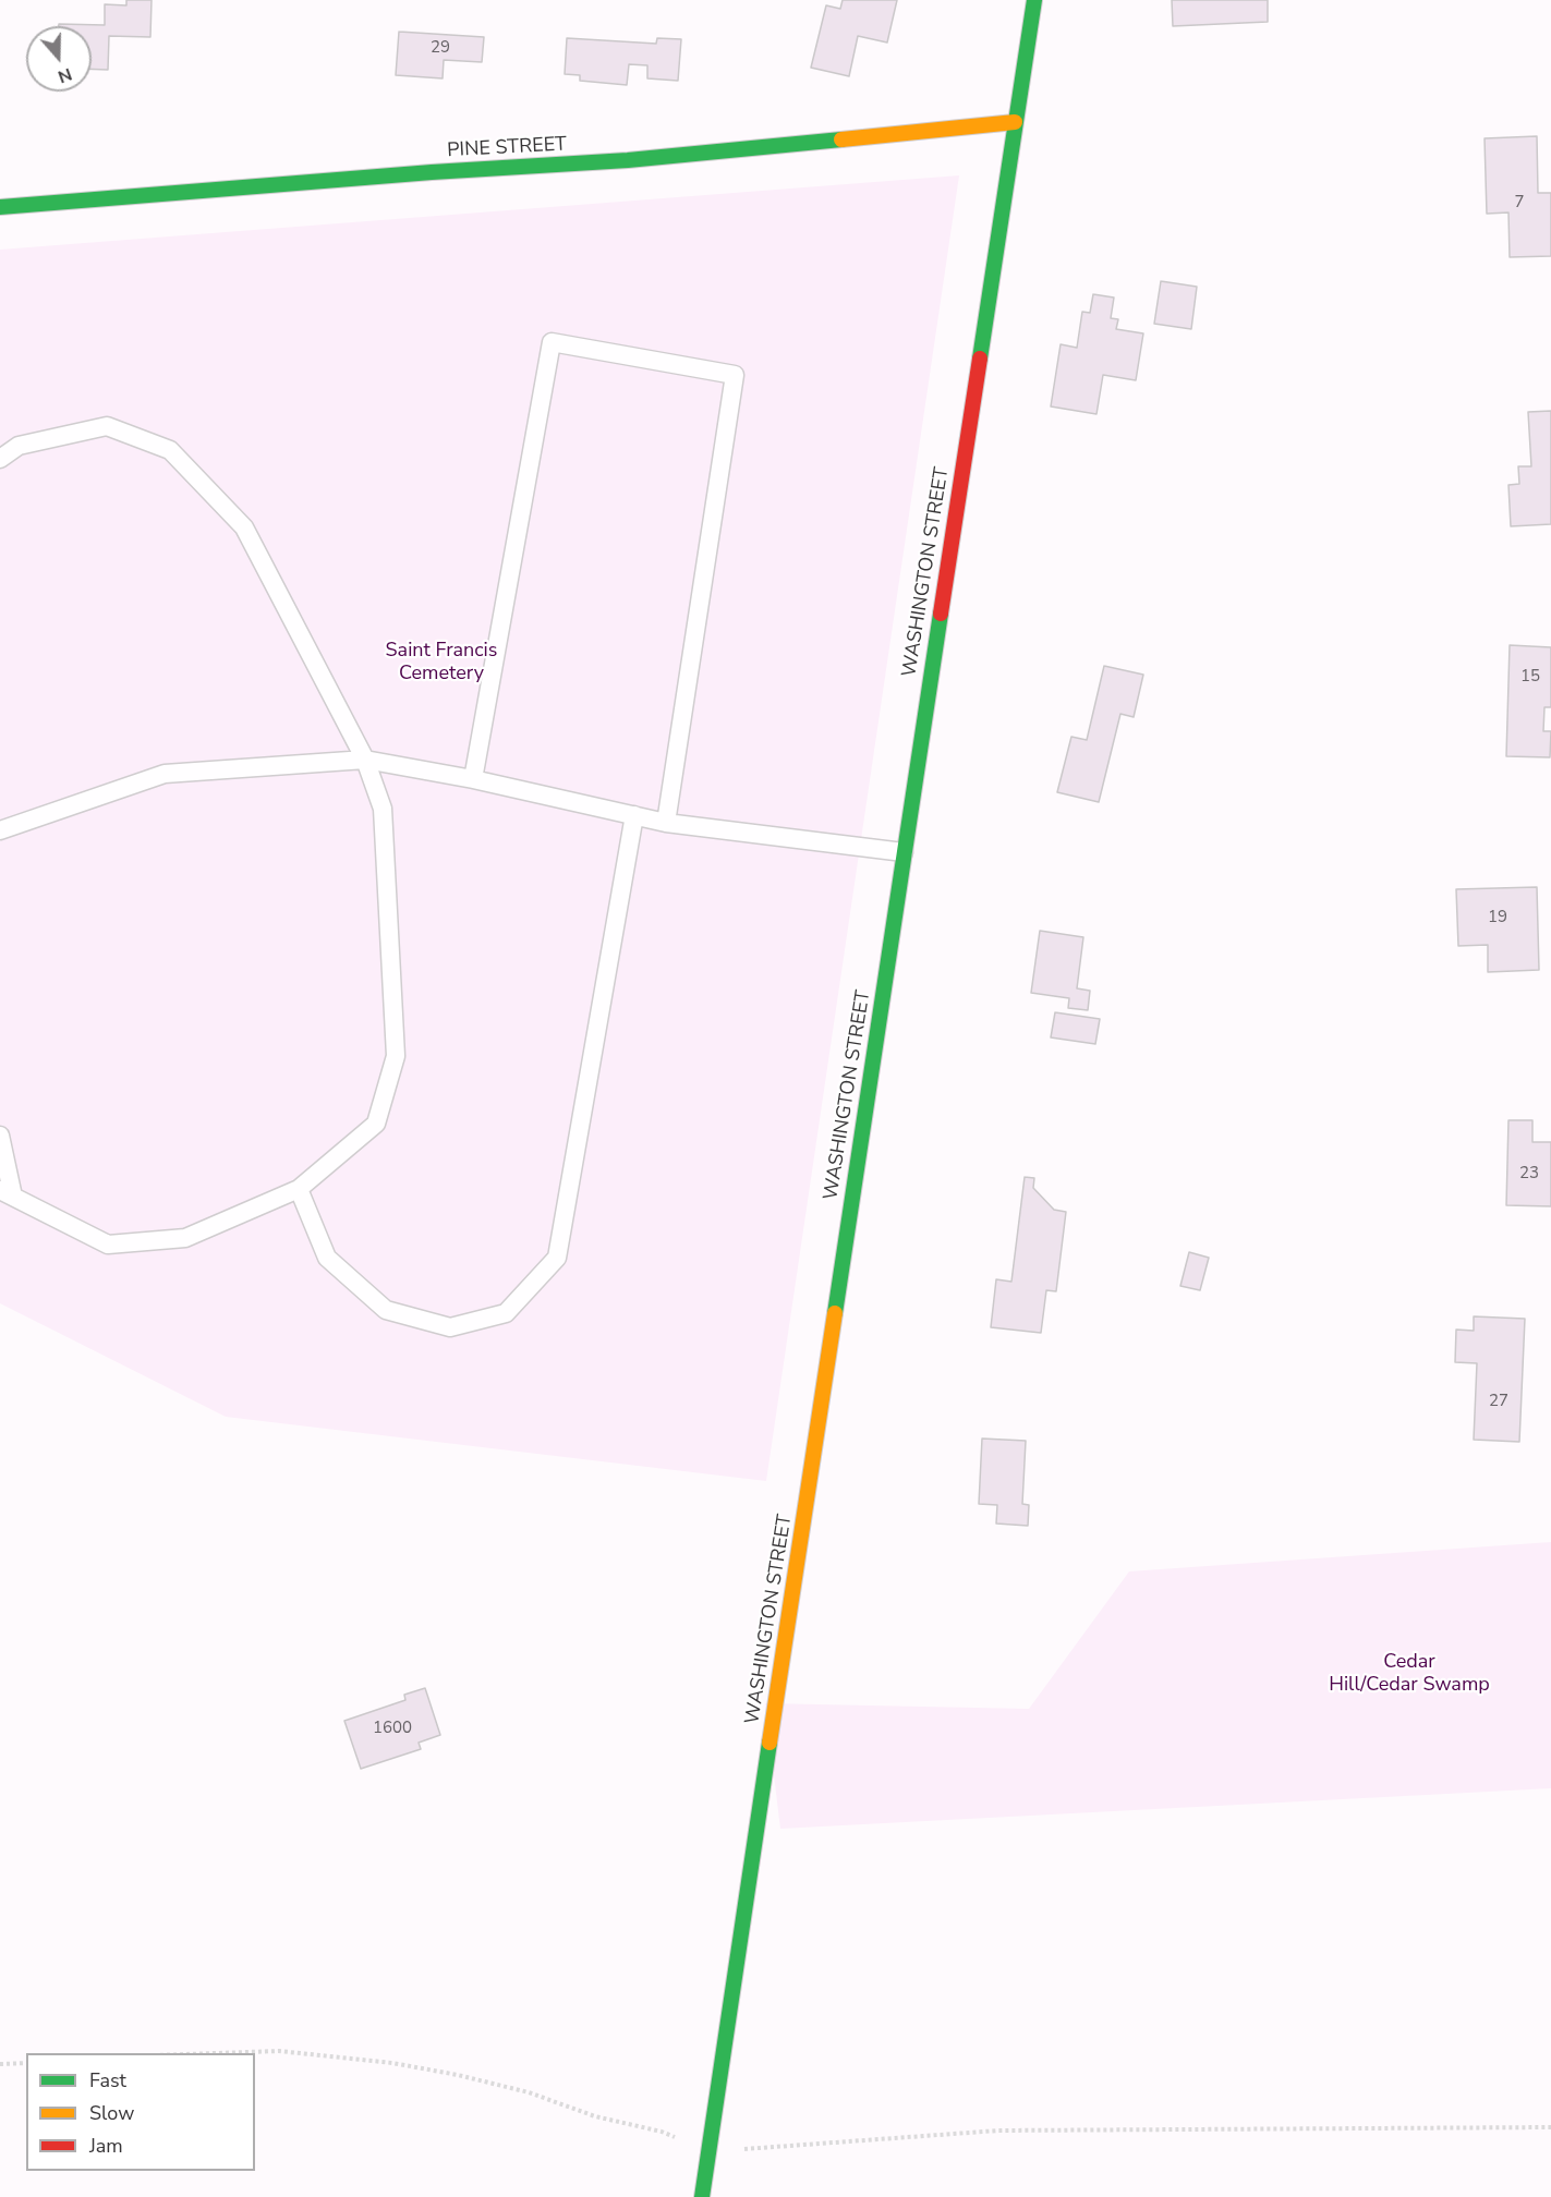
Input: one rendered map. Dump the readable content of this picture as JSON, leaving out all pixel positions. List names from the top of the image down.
{
  "streets": {
    "main road": ["PINE STREET", "WASHINGTON STREET"]
  },
  "crossings": [
    ["PINE STREET", "WASHINGTON STREET"]
  ],
  "parks": ["Saint Francis Cemetery", "Cedar Hill/Cedar Swamp"],
  "house_numbers": [
    "29",
    "7",
    "15",
    "19",
    "23",
    "27",
    "1600"
  ],
  "legend": ["Fast", "Slow", "Jam"],
  "north": "bottom"
}
